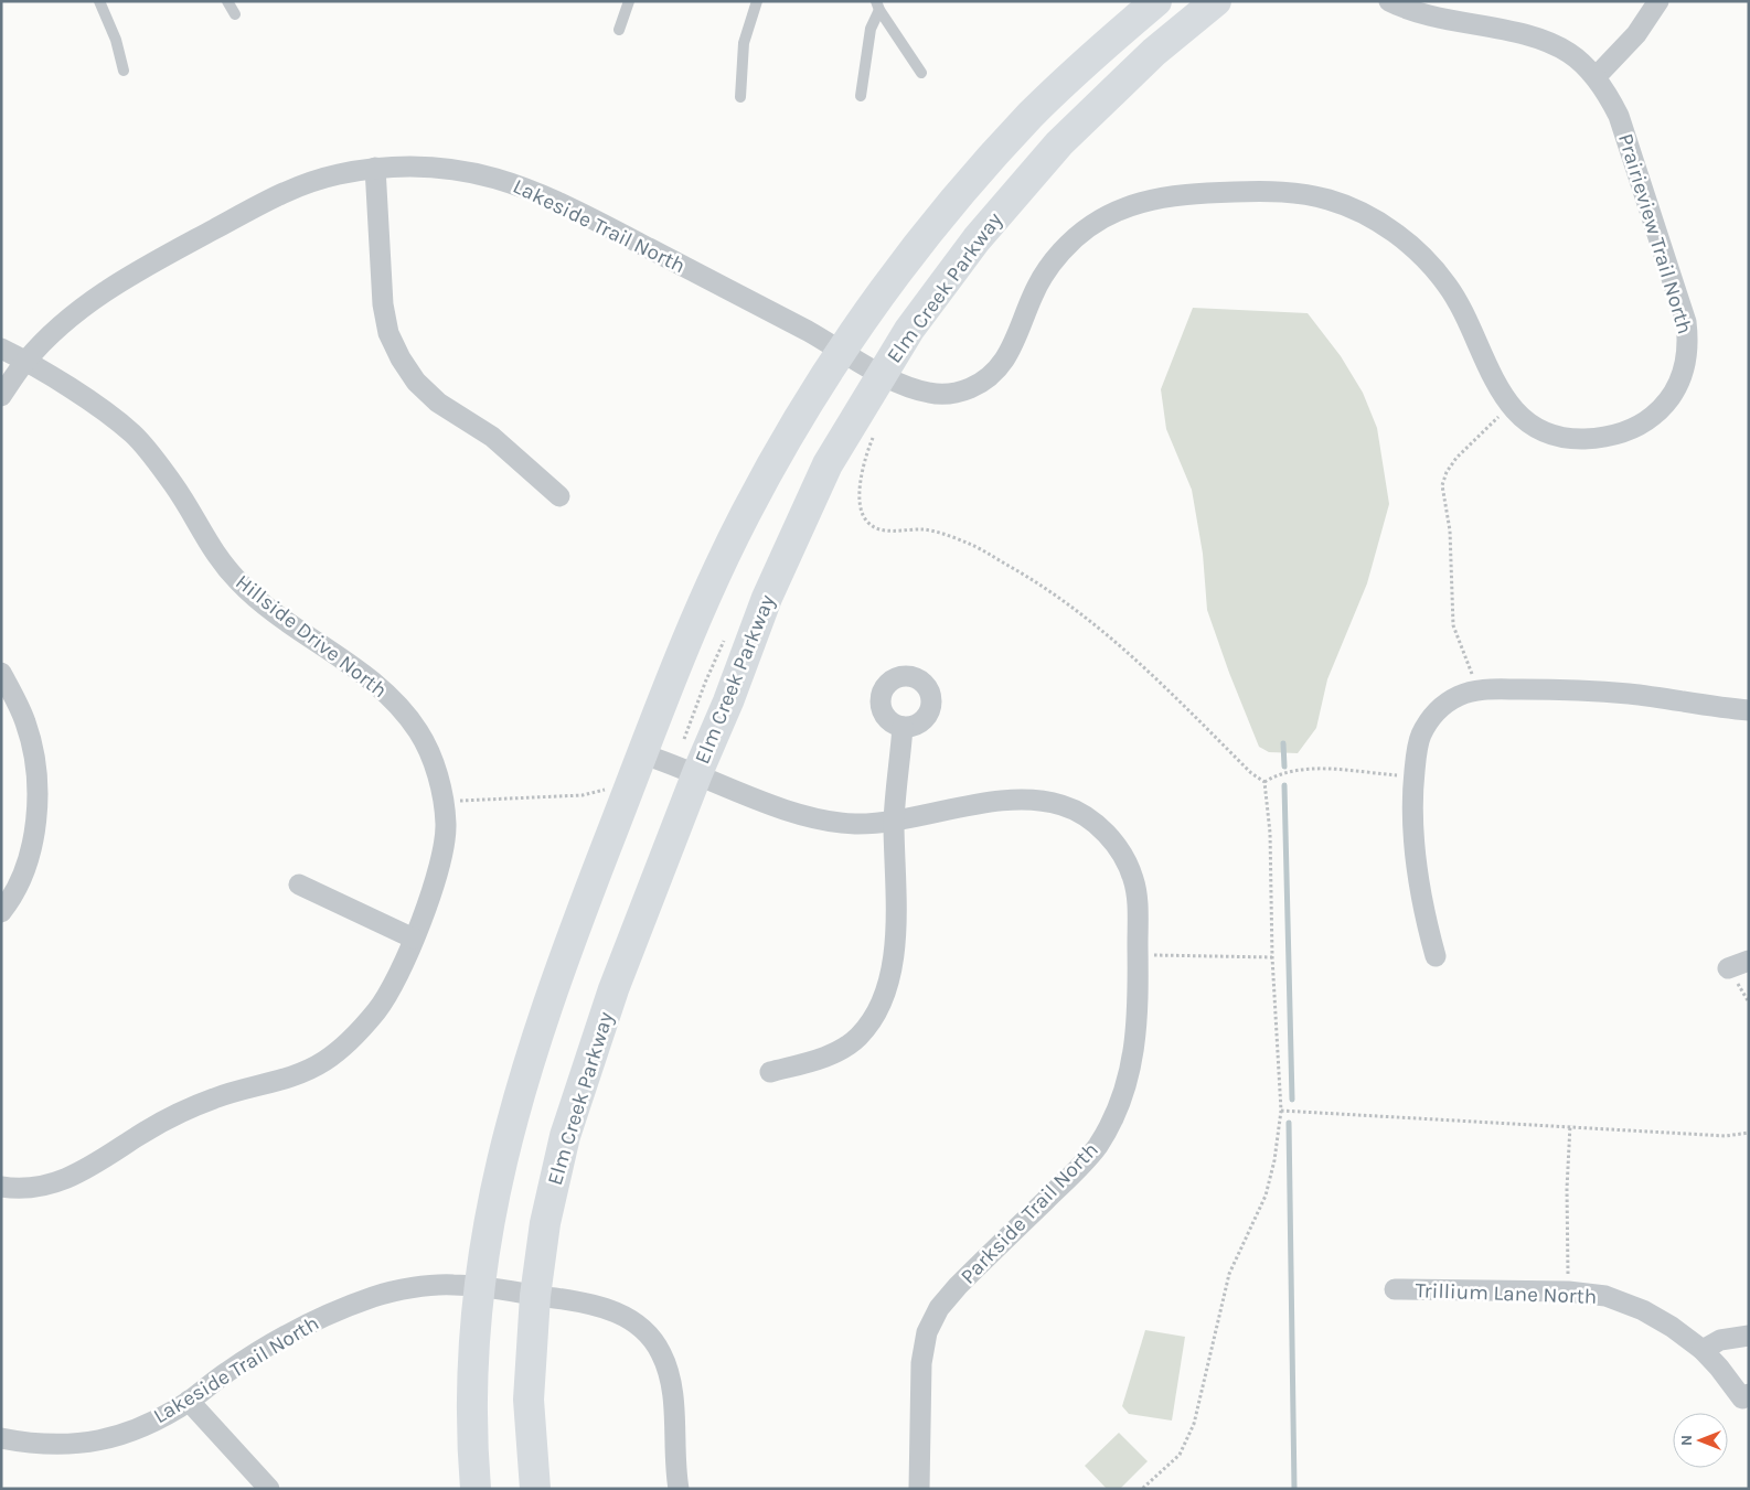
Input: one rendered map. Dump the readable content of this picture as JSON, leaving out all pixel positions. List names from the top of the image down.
{
  "streets": {
    "street": [
      "Lakeside Trail North",
      "Prairieview Trail North",
      "Elm Creek Parkway",
      "Hillside Drive North",
      "Parkside Trail North",
      "Trillium Lane North"
    ]
  },
  "crossings": [
    ["Lakeside Trail North", "Prairieview Trail North"],
    ["Lakeside Trail North", "Elm Creek Parkway"],
    ["Lakeside Trail North", "Hillside Drive North"],
    ["Prairieview Trail North", "Elm Creek Parkway"],
    ["Elm Creek Parkway", "Parkside Trail North"]
  ],
  "north": "left"
}
